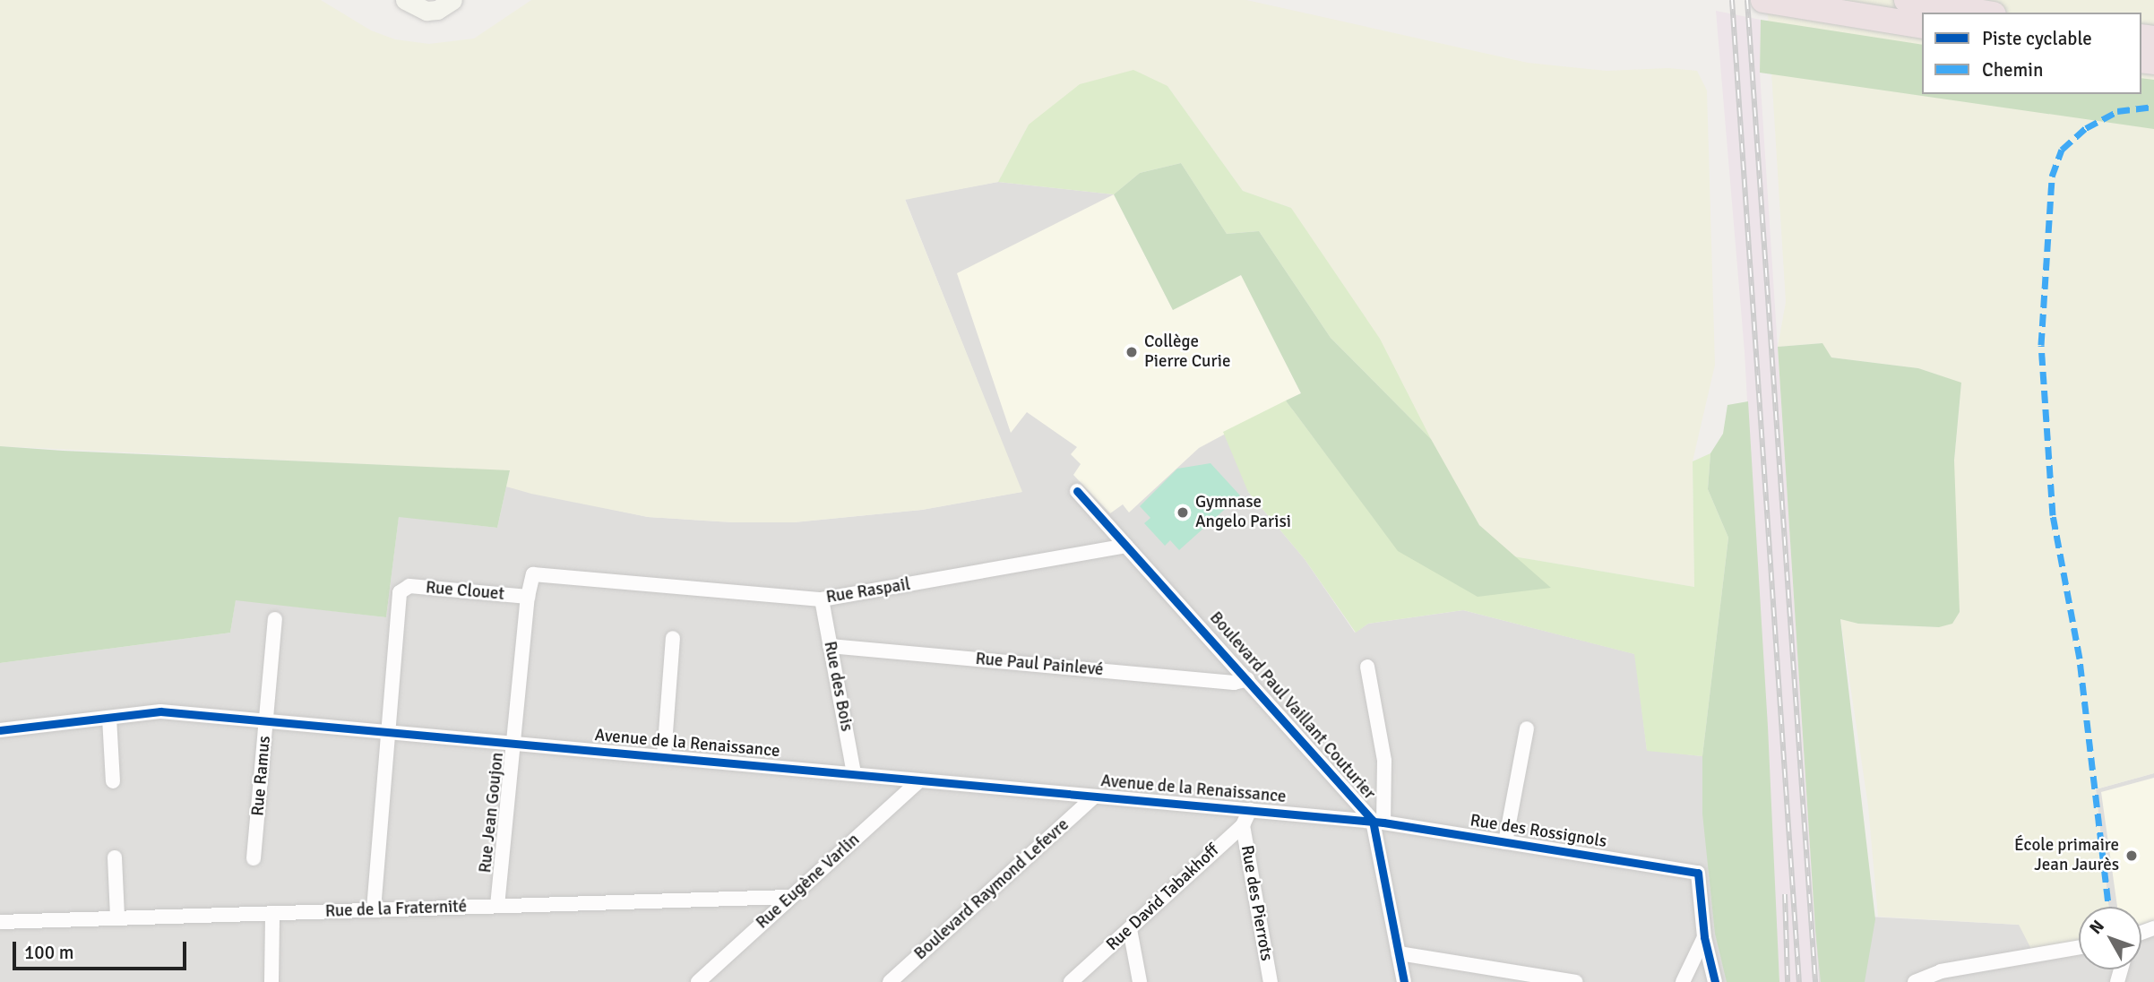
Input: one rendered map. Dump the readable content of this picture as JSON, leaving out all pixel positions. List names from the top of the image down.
{
  "streets": {
    "street": [
      "Rue Clouet",
      "Rue Raspail",
      "Rue Paul Painlevé",
      "Rue des Bois",
      "Boulevard Paul Vaillant Couturier",
      "Avenue de la Renaissance",
      "Rue Ramus",
      "Rue Jean Goujon",
      "Rue des Rossignols",
      "Rue Eugène Varlin",
      "Boulevard Raymond Lefevre",
      "Rue David Tabakhoff",
      "Rue des Pierrots",
      "Rue de la Fraternité"
    ]
  },
  "crossings": [
    ["Rue Clouet", "Avenue de la Renaissance"],
    ["Rue Clouet", "Rue Jean Goujon"],
    ["Rue Raspail", "Rue des Bois"],
    ["Rue Raspail", "Boulevard Paul Vaillant Couturier"],
    ["Rue Raspail", "Rue Jean Goujon"],
    ["Rue Paul Painlevé", "Rue des Bois"],
    ["Rue Paul Painlevé", "Boulevard Paul Vaillant Couturier"],
    ["Rue des Bois", "Avenue de la Renaissance"],
    ["Boulevard Paul Vaillant Couturier", "Avenue de la Renaissance"],
    ["Boulevard Paul Vaillant Couturier", "Rue des Rossignols"],
    ["Avenue de la Renaissance", "Rue Ramus"],
    ["Avenue de la Renaissance", "Rue Jean Goujon"],
    ["Avenue de la Renaissance", "Rue des Rossignols"],
    ["Avenue de la Renaissance", "Rue Eugène Varlin"],
    ["Avenue de la Renaissance", "Boulevard Raymond Lefevre"],
    ["Avenue de la Renaissance", "Rue David Tabakhoff"],
    ["Rue Jean Goujon", "Rue de la Fraternité"],
    ["Rue Eugène Varlin", "Rue de la Fraternité"],
    ["Rue David Tabakhoff", "Rue des Pierrots"]
  ],
  "places": ["Collège Pierre Curie", "Gymnase Angelo Parisi", "École primaire Jean Jaurès"],
  "legend": ["Piste cyclable", "Chemin"],
  "scale_bar": "100 m",
  "north": "top left"
}
